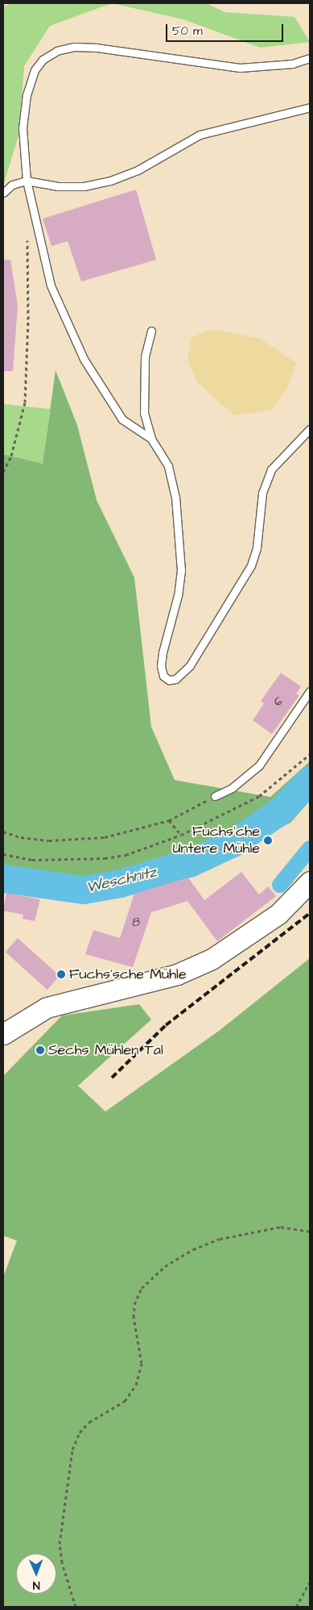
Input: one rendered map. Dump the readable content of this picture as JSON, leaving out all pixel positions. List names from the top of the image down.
{
  "water": ["Weschnitz"],
  "places": ["Fuchs'che Untere Mühle", "Fuchs'sche Mühle", "Sechs Mühlen Tal"],
  "house_numbers": ["6", "8"],
  "scale_bar": "50 m",
  "north": "bottom"
}
